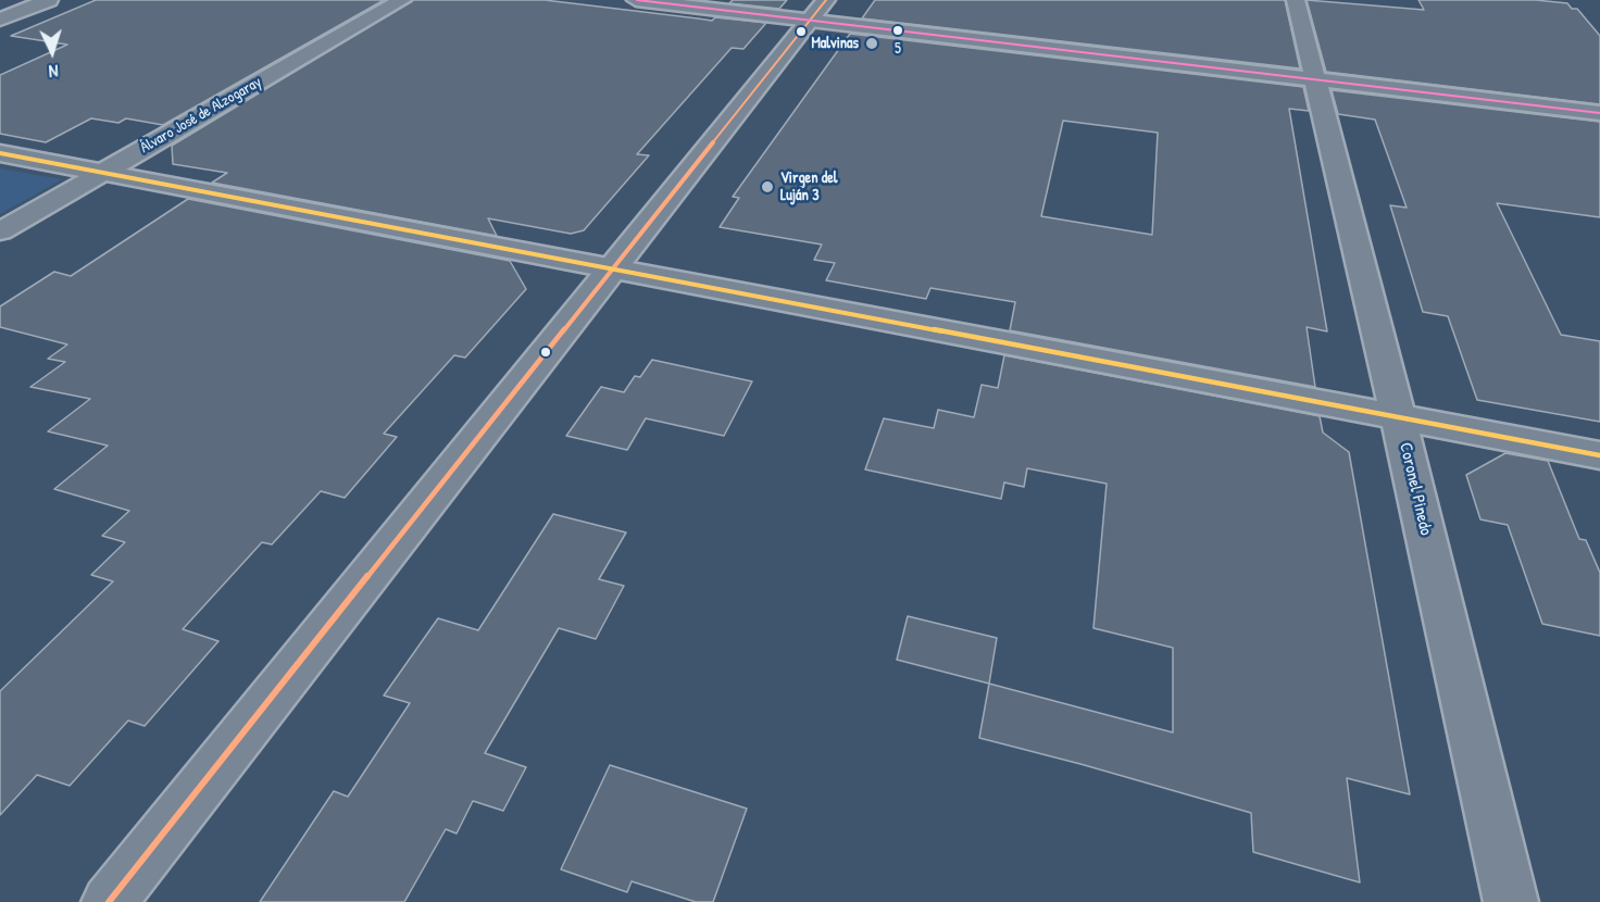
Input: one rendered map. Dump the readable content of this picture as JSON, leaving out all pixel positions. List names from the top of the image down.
{
  "streets": {
    "street": ["Álvaro José de Alzogaray", "Coronel Pinedo"]
  },
  "places": ["5", "Malvinas", "Virgen del Luján 3"],
  "north": "bottom"
}
